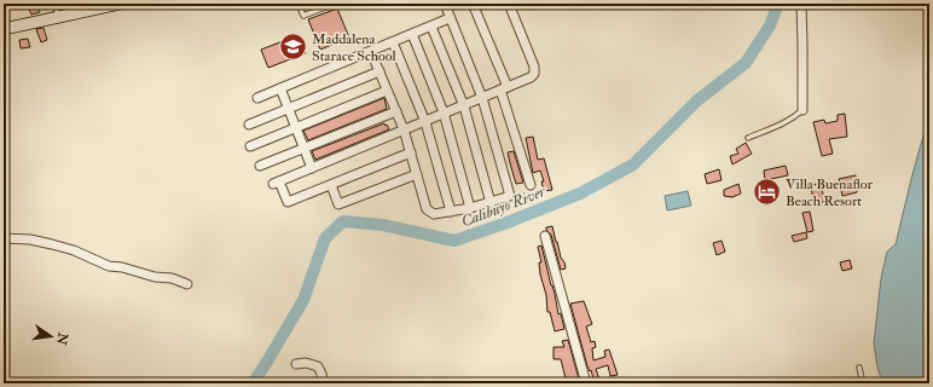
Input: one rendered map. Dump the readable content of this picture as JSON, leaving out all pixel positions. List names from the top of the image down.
{
  "water": ["Calibuyo River"],
  "places": {
    "school or university": ["Maddalena Starace School"],
    "hotel": ["Villa Buenaflor Beach Resort"]
  },
  "north": "right"
}
